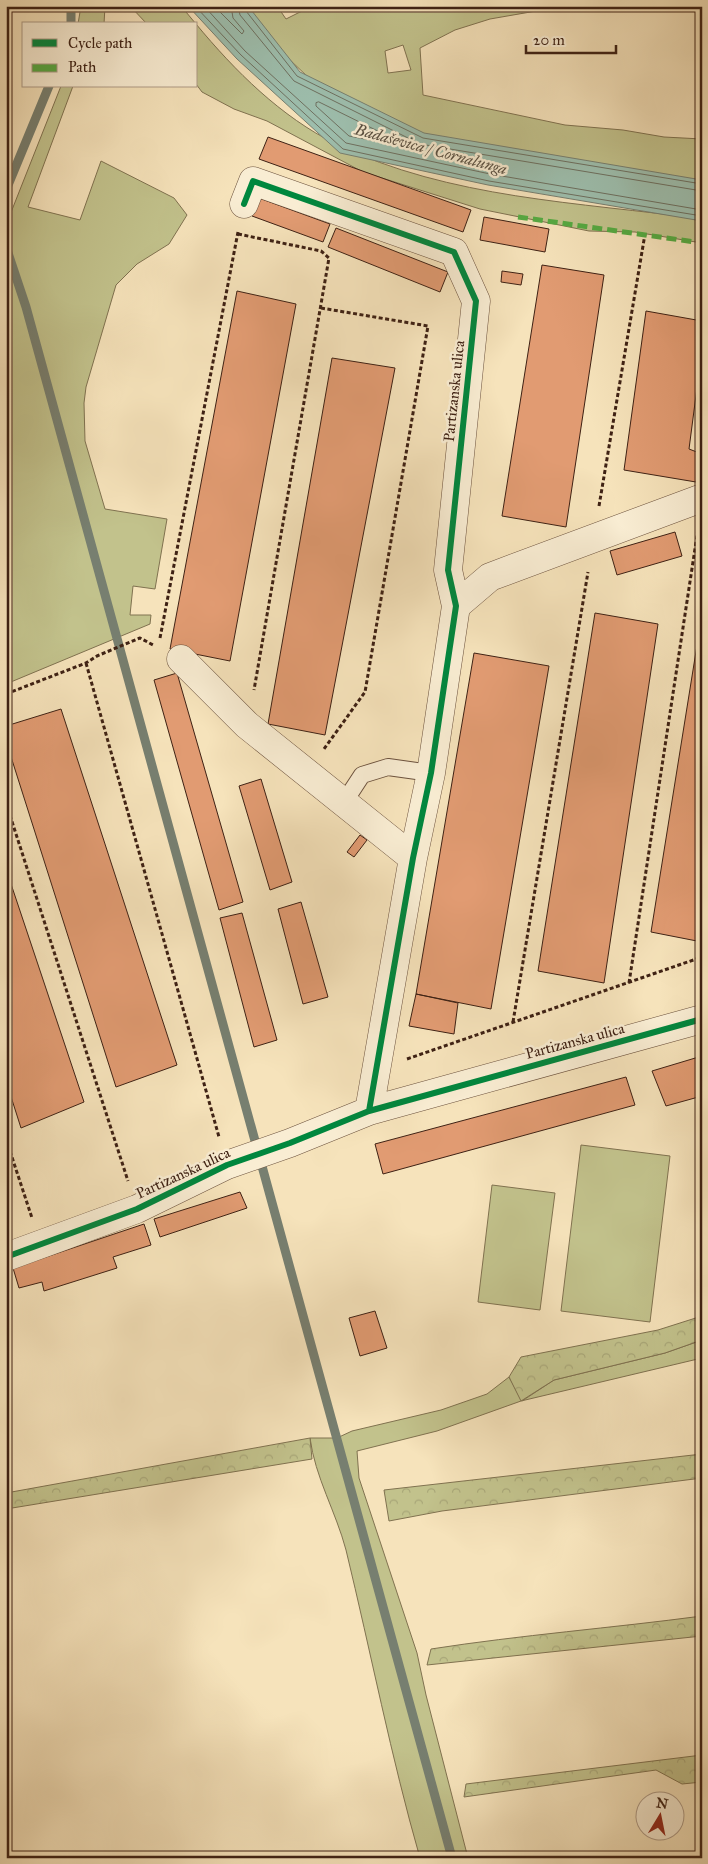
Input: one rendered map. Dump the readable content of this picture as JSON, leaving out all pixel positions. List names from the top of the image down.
{
  "streets": {
    "street": ["Partizanska ulica"]
  },
  "water": ["Badaševica / Cornalunga"],
  "legend": ["Cycle path", "Path"],
  "scale_bar": "20 m",
  "north": "top"
}
